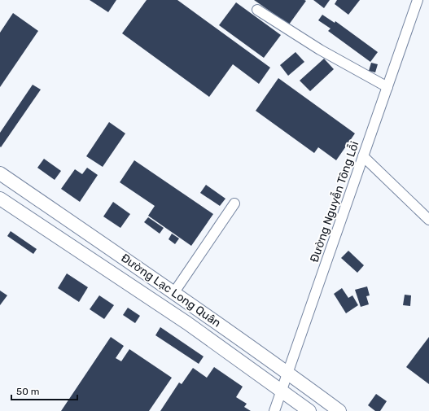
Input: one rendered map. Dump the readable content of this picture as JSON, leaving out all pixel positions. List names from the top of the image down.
{
  "streets": {
    "main road": ["Đường Lạc Long Quân"],
    "street": ["Đường Nguyễn Tông Lỗi"]
  },
  "crossings": [
    ["Đường Nguyễn Tông Lỗi", "Đường Lạc Long Quân"]
  ],
  "scale_bar": "50 m"
}
